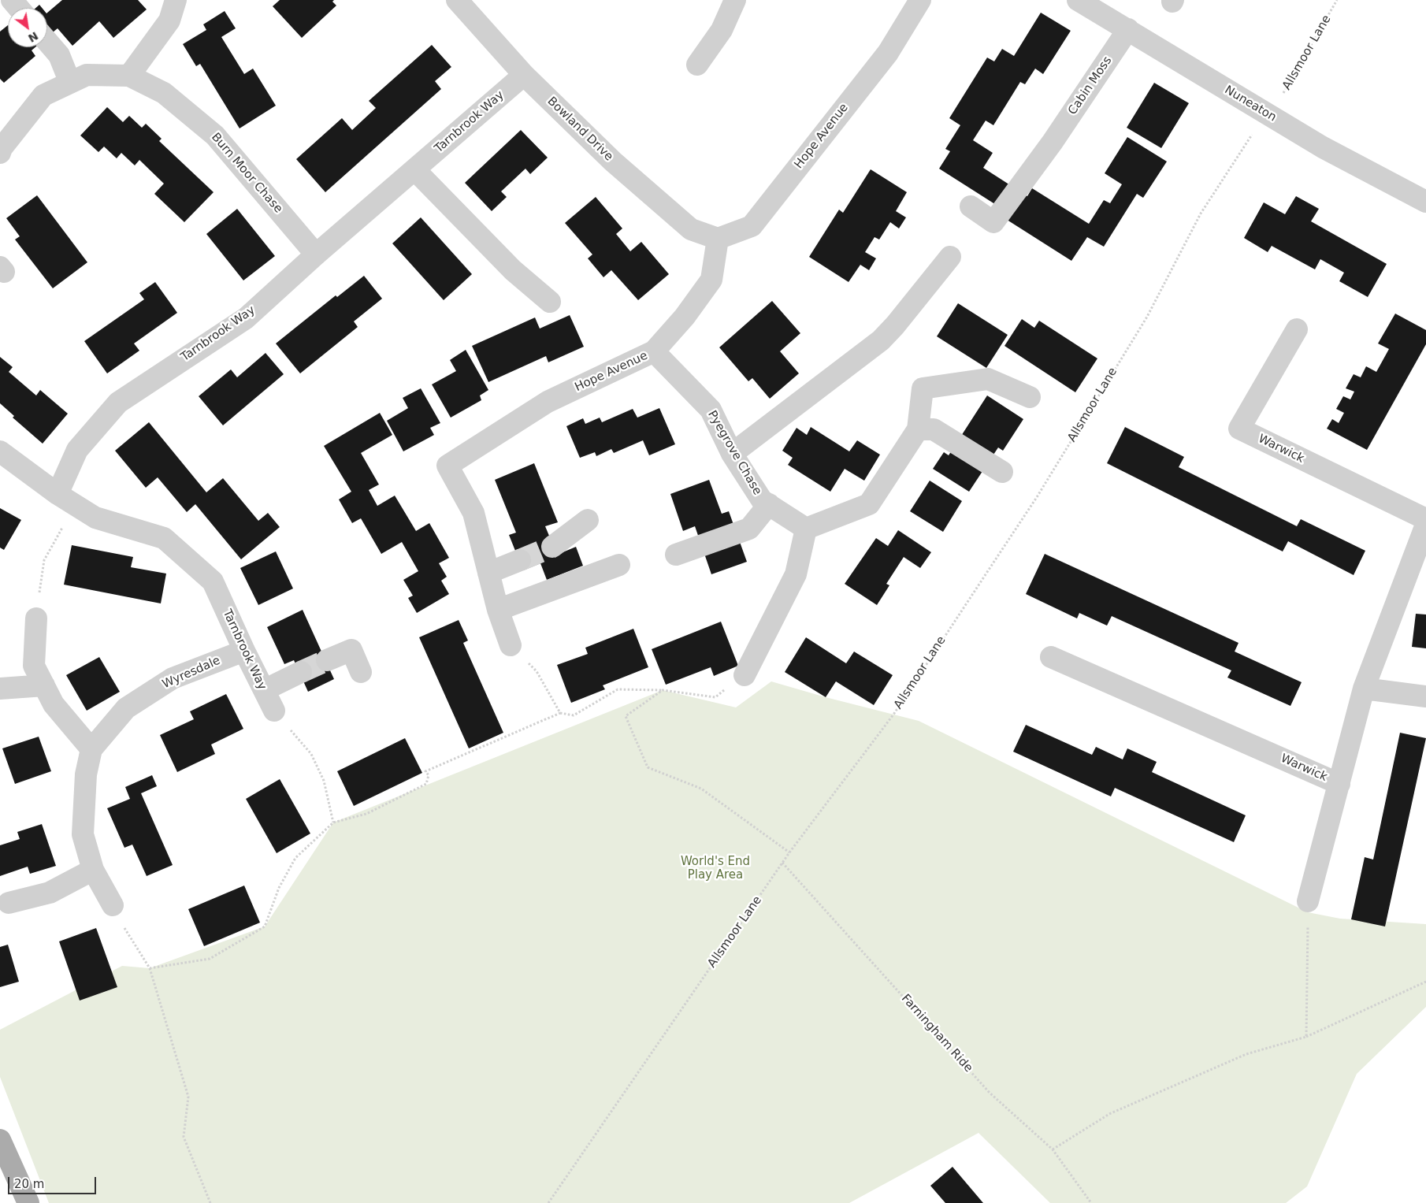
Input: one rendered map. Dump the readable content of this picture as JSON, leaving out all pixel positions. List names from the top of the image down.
{
  "streets": {
    "street": [
      "Cabin Moss",
      "Nuneaton",
      "Tarnbrook Way",
      "Bowland Drive",
      "Hope Avenue",
      "Burn Moor Chase",
      "Warwick",
      "Pyegrove Chase",
      "Wyresdale"
    ],
    "path": ["Allsmoor Lane", "Farningham Ride"]
  },
  "crossings": [
    ["Allsmoor Lane", "Farningham Ride"],
    ["Cabin Moss", "Nuneaton"],
    ["Tarnbrook Way", "Bowland Drive"],
    ["Tarnbrook Way", "Burn Moor Chase"],
    ["Tarnbrook Way", "Wyresdale"],
    ["Bowland Drive", "Hope Avenue"],
    ["Hope Avenue", "Pyegrove Chase"]
  ],
  "parks": ["World's End Play Area"],
  "scale_bar": "20 m",
  "north": "bottom right"
}
